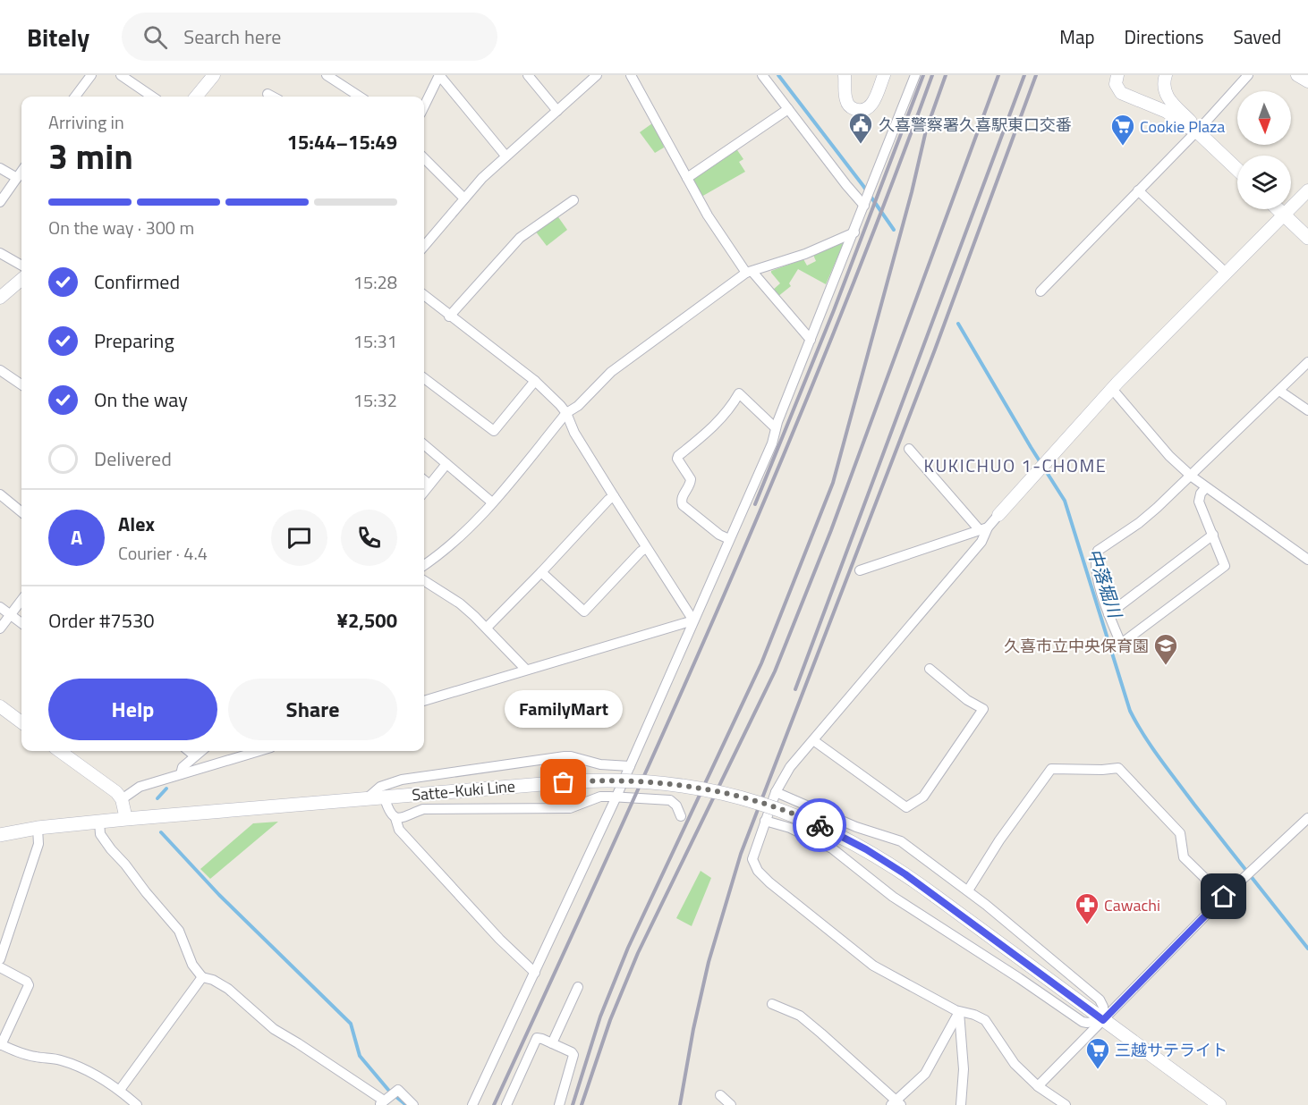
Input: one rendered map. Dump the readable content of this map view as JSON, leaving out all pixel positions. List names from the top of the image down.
{
  "streets": {
    "main road": ["Satte-Kuki Line"]
  },
  "districts": ["KUKICHUO 1-CHOME"],
  "water": ["中落堀川"],
  "places": {
    "public building": ["久喜警察署久喜駅東口交番"],
    "supermarket": ["Cookie Plaza", "三越サテライト"],
    "school or university": ["久喜市立中央保育園"],
    "other": ["FamilyMart"],
    "pharmacy": ["Cawachi"]
  },
  "north": "bottom",
  "page": {
    "header": "Bitely",
    "search": "Search here",
    "nav": ["Map", "Directions", "Saved"],
    "heading": ["3 min", "Arriving in", "15:44–15:49"],
    "panel": [
      "Alex",
      "Courier · 4.4",
      "Order #7530",
      "¥2,500"
    ],
    "bar": "On the way · 300 m",
    "list": [
      ["Confirmed", "15:28"],
      ["Preparing", "15:31"],
      ["On the way", "15:32"],
      "Delivered"
    ],
    "round": "A",
    "buttons": ["Help", "Share"],
    "bubble": "FamilyMart"
  }
}
